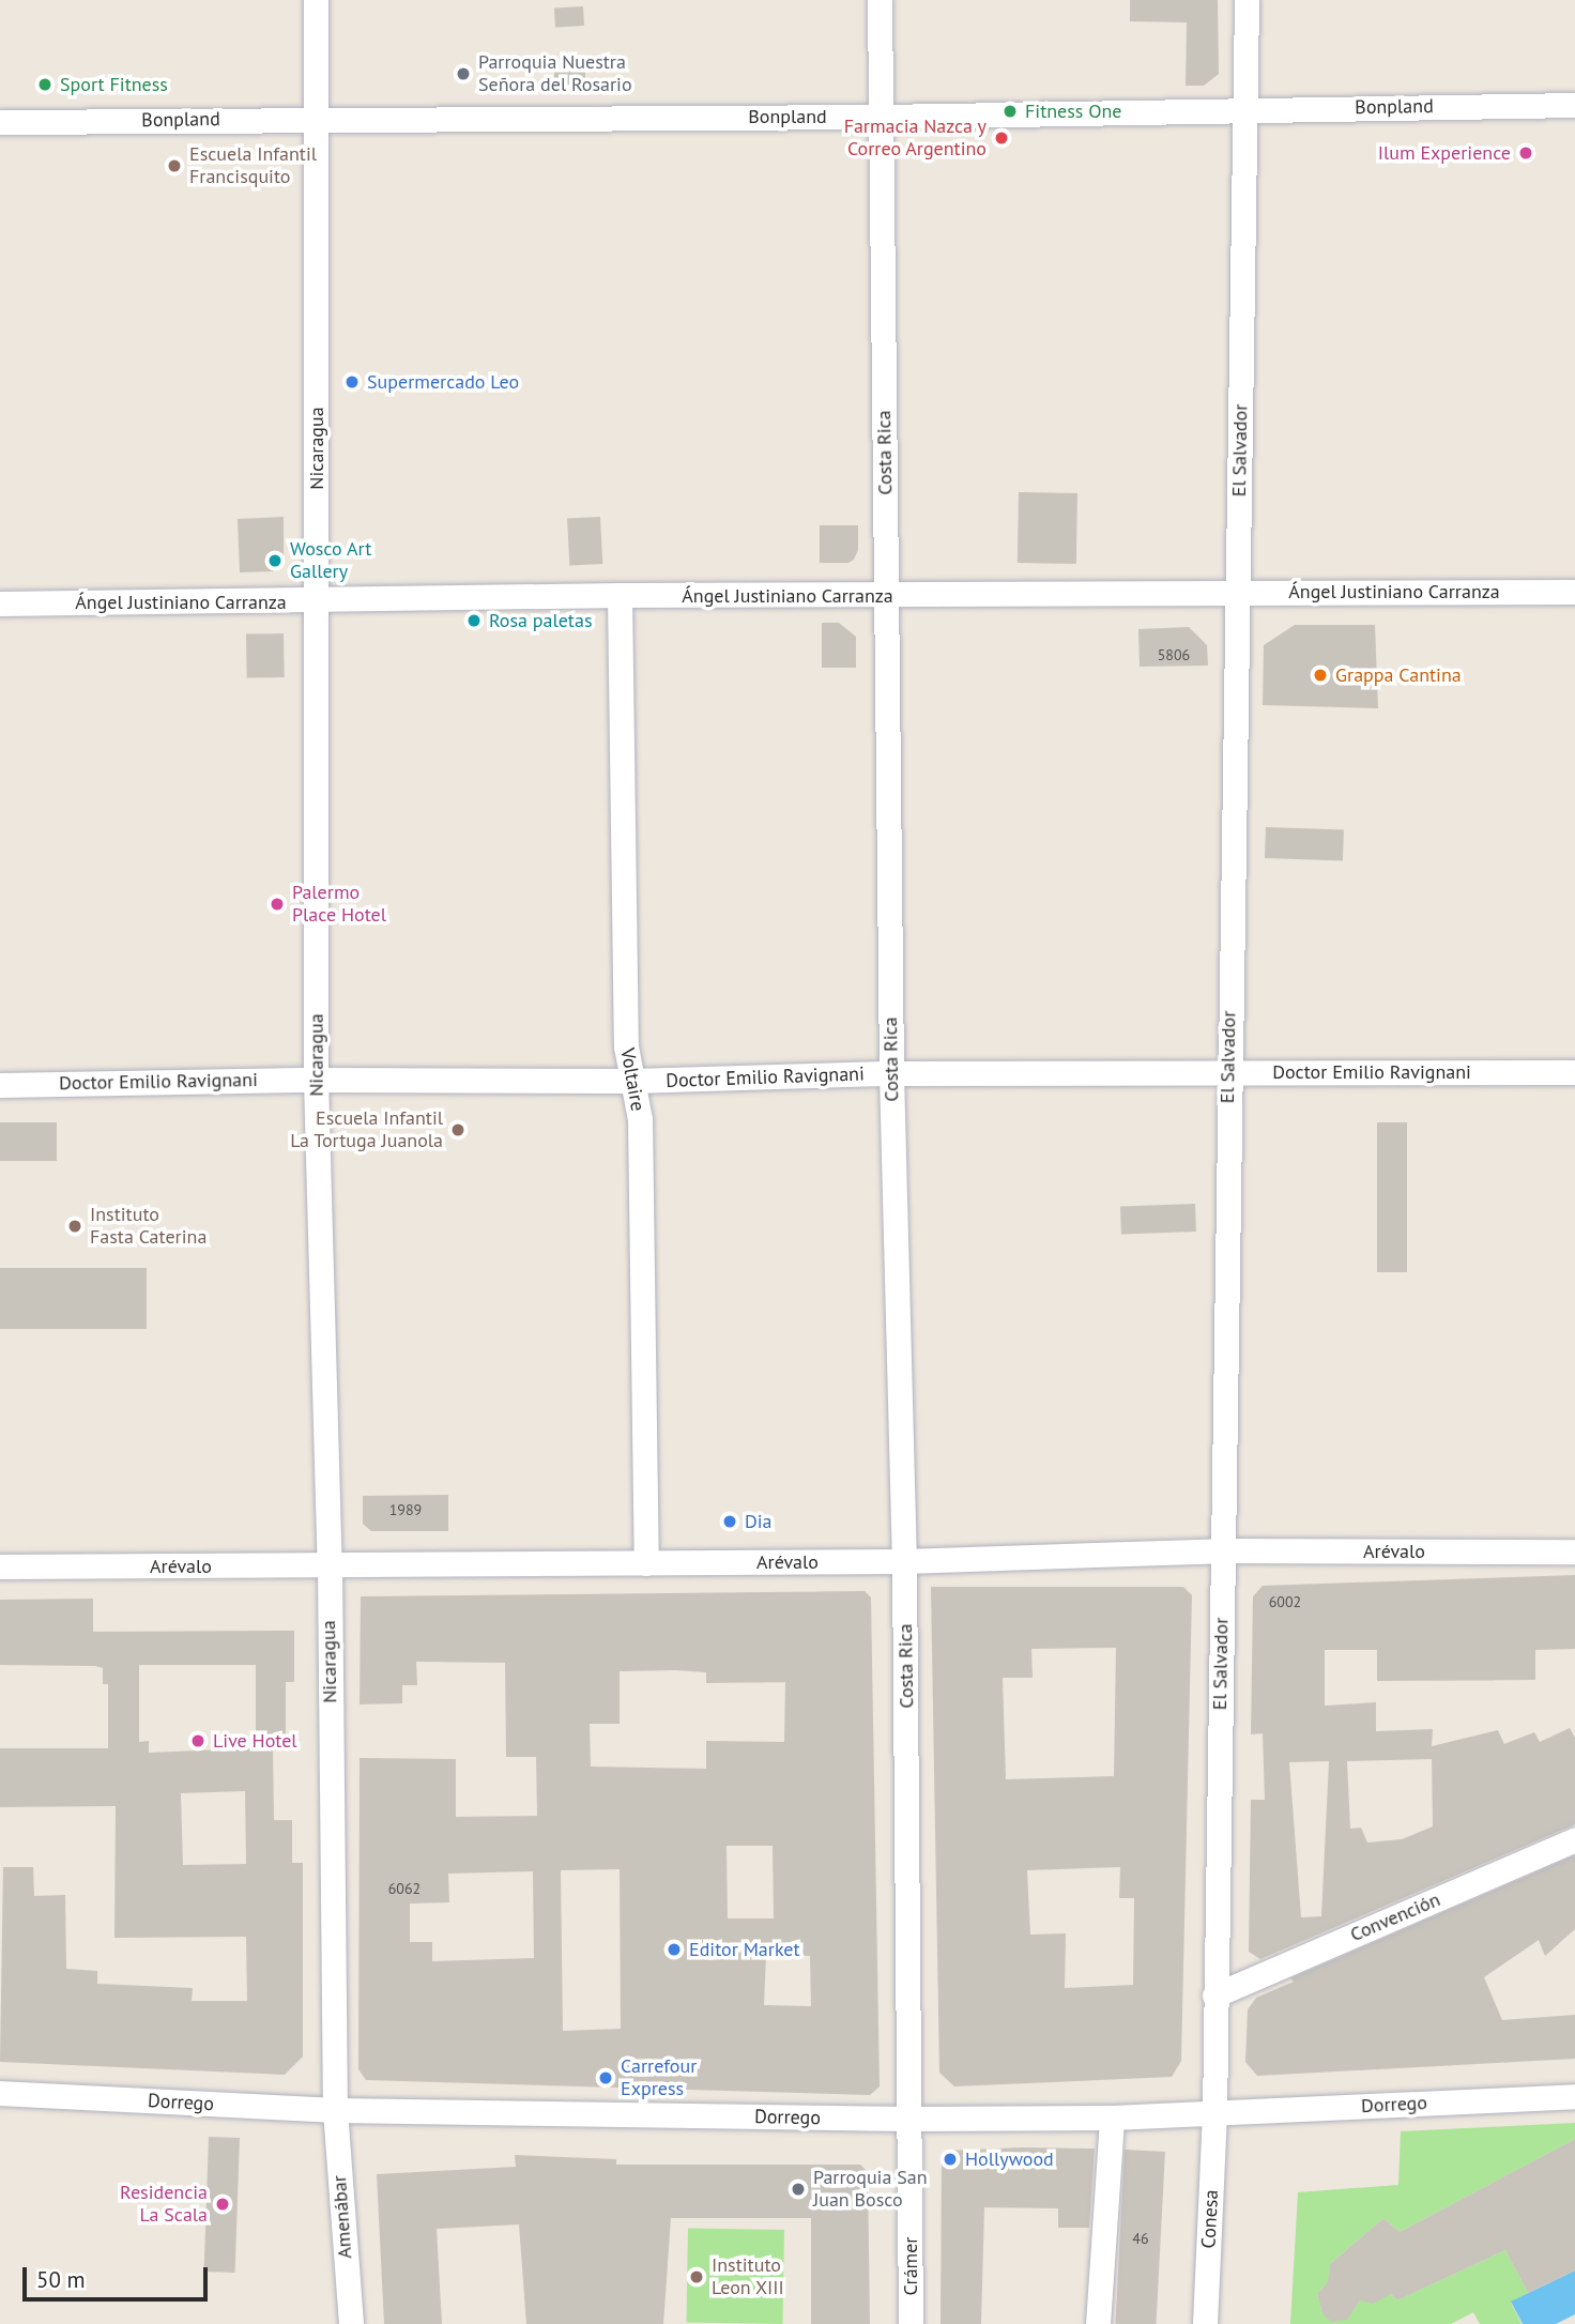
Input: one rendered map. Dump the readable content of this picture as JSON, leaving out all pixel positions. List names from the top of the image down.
{
  "streets": {
    "street": [
      "Bonpland",
      "Nicaragua",
      "El Salvador",
      "Costa Rica",
      "Ángel Justiniano Carranza",
      "Doctor Emilio Ravignani",
      "Voltaire",
      "Arévalo",
      "Convención",
      "Dorrego",
      "Amenábar",
      "Conesa",
      "Crámer"
    ]
  },
  "crossings": [
    ["Bonpland", "Nicaragua"],
    ["Bonpland", "El Salvador"],
    ["Bonpland", "Costa Rica"],
    ["Nicaragua", "Ángel Justiniano Carranza"],
    ["Nicaragua", "Doctor Emilio Ravignani"],
    ["Nicaragua", "Arévalo"],
    ["Nicaragua", "Dorrego"],
    ["Nicaragua", "Amenábar"],
    ["El Salvador", "Ángel Justiniano Carranza"],
    ["El Salvador", "Doctor Emilio Ravignani"],
    ["El Salvador", "Arévalo"],
    ["El Salvador", "Convención"],
    ["El Salvador", "Dorrego"],
    ["El Salvador", "Conesa"],
    ["Costa Rica", "Ángel Justiniano Carranza"],
    ["Costa Rica", "Doctor Emilio Ravignani"],
    ["Costa Rica", "Arévalo"],
    ["Costa Rica", "Dorrego"],
    ["Costa Rica", "Crámer"],
    ["Ángel Justiniano Carranza", "Voltaire"],
    ["Doctor Emilio Ravignani", "Voltaire"],
    ["Voltaire", "Arévalo"],
    ["Dorrego", "Amenábar"],
    ["Dorrego", "Conesa"],
    ["Dorrego", "Crámer"]
  ],
  "places": [
    "Parroquia Nuestra Señora del Rosario",
    "Sport Fitness",
    "Fitness One",
    "Farmacia Nazca y Correo Argentino",
    "Ilum Experience",
    "Escuela Infantil Francisquito",
    "Supermercado Leo",
    "Wosco Art Gallery",
    "Rosa paletas",
    "Grappa Cantina",
    "Palermo Place Hotel",
    "Escuela Infantil La Tortuga Juanola",
    "Instituto Fasta Caterina",
    "Dia",
    "Live Hotel",
    "Editor Market",
    "Carrefour Express",
    "Hollywood",
    "Parroquia San Juan Bosco",
    "Residencia La Scala",
    "Instituto Leon XIII"
  ],
  "house_numbers": [
    "5806",
    "1989",
    "6002",
    "6062",
    "46"
  ],
  "scale_bar": "50 m"
}
